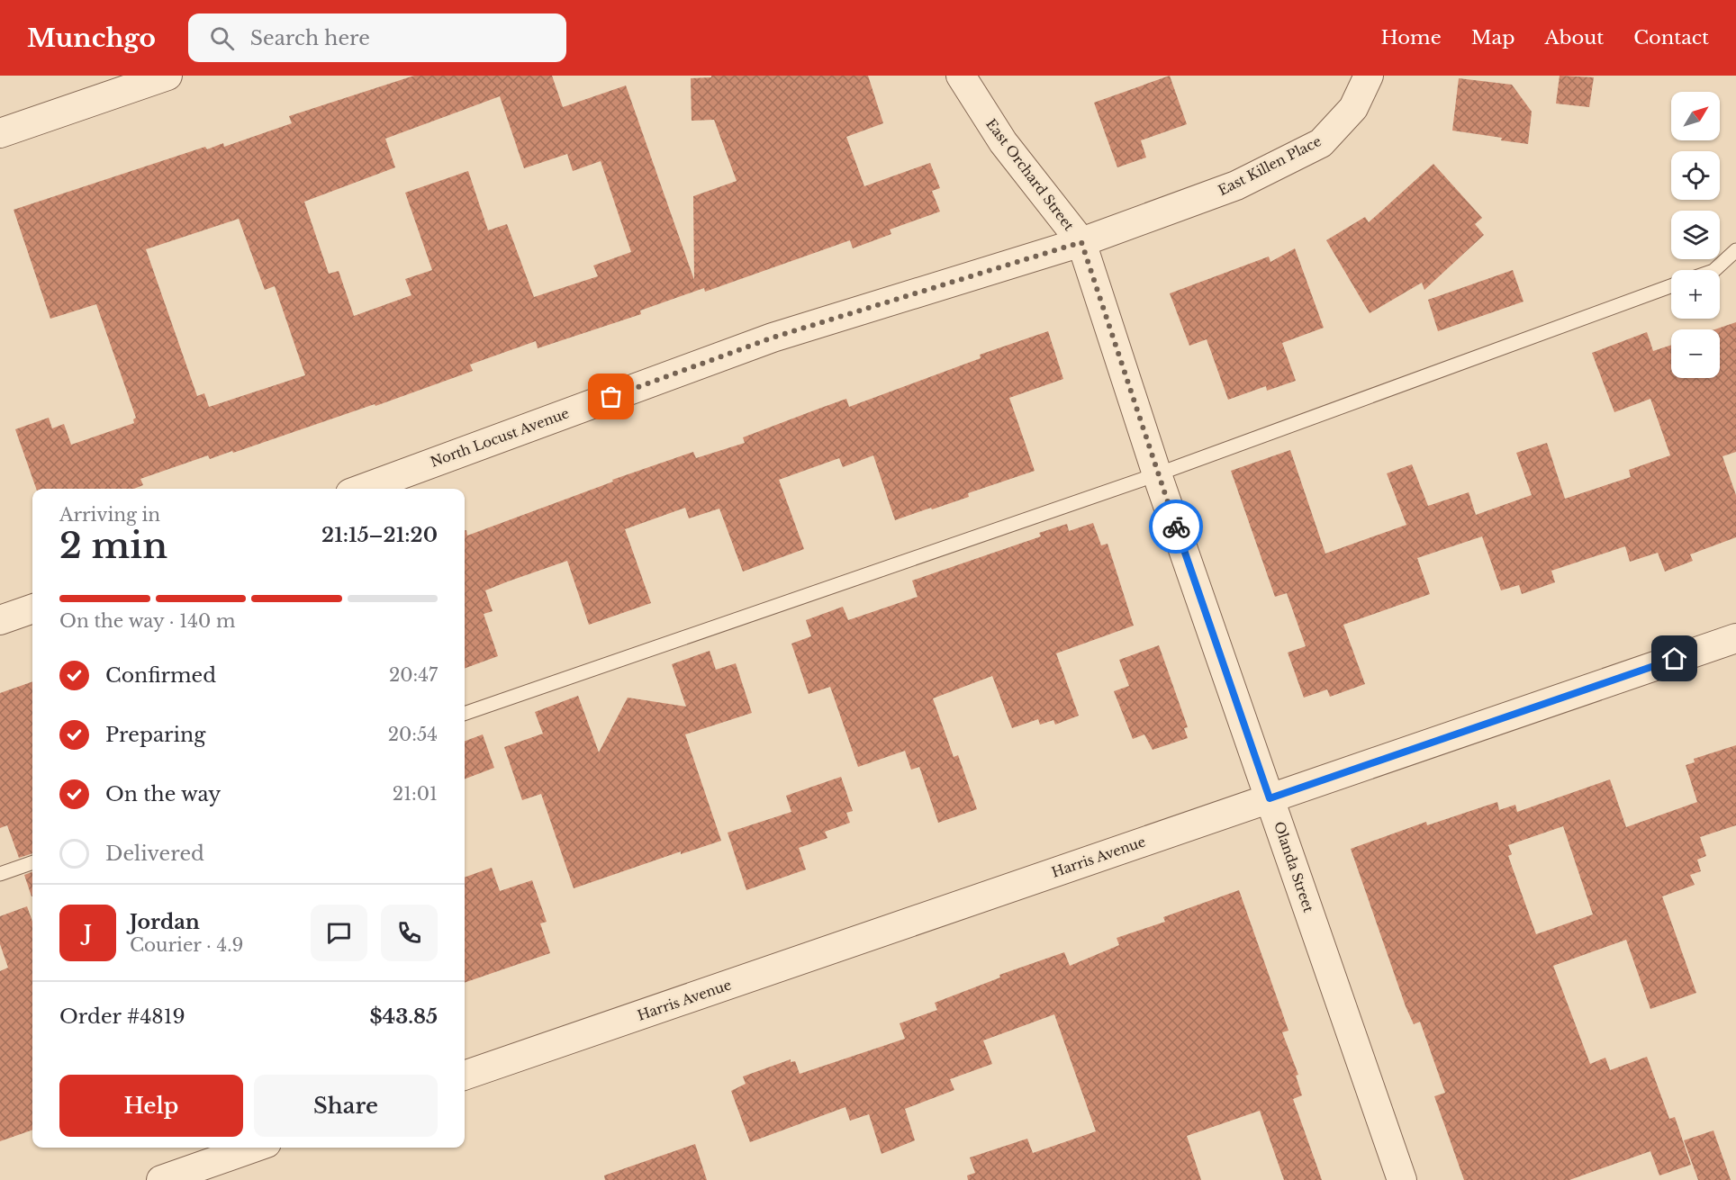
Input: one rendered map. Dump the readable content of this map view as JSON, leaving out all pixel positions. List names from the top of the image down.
{
  "streets": {
    "street": [
      "East Killen Place",
      "East Orchard Street",
      "North Locust Avenue",
      "Harris Avenue",
      "Olanda Street"
    ]
  },
  "crossings": [
    ["East Killen Place", "East Orchard Street"],
    ["East Killen Place", "North Locust Avenue"],
    ["East Orchard Street", "North Locust Avenue"],
    ["East Orchard Street", "Olanda Street"],
    ["Harris Avenue", "Olanda Street"]
  ],
  "north": "top right",
  "page": {
    "header": "Munchgo",
    "search": "Search here",
    "nav": [
      "Home",
      "Map",
      "About",
      "Contact"
    ],
    "map_buttons": ["+", "−"],
    "heading": ["2 min", "Arriving in", "21:15–21:20"],
    "panel": [
      "Jordan",
      "Courier · 4.9",
      "Order #4819",
      "$43.85"
    ],
    "bar": "On the way · 140 m",
    "list": [
      ["Confirmed", "20:47"],
      ["Preparing", "20:54"],
      ["On the way", "21:01"],
      "Delivered"
    ],
    "round": "J",
    "buttons": ["Help", "Share"]
  }
}
